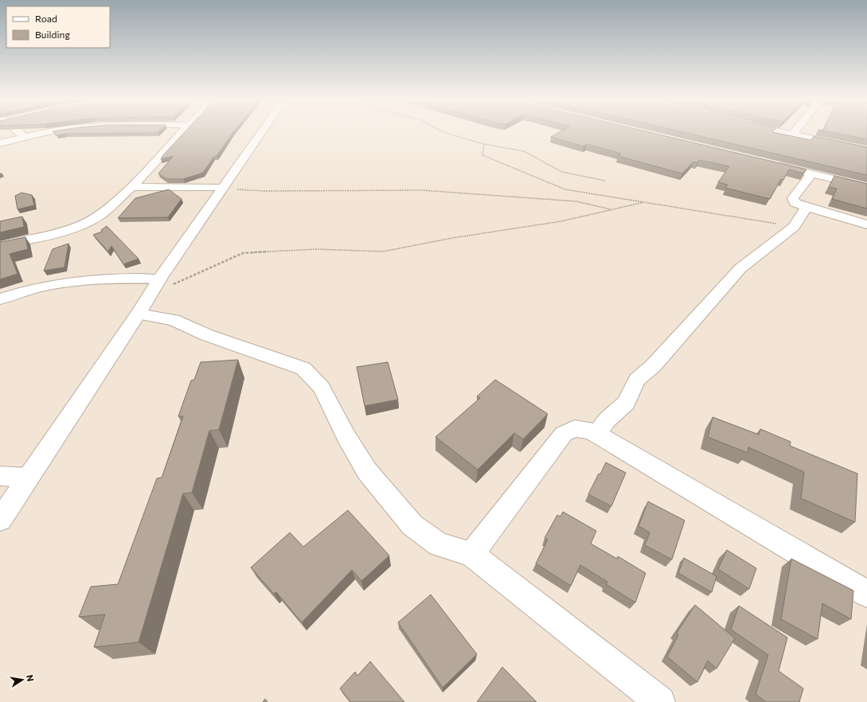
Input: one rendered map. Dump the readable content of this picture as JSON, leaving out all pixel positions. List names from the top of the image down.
{
  "legend": ["Road", "Building"],
  "north": "right"
}
